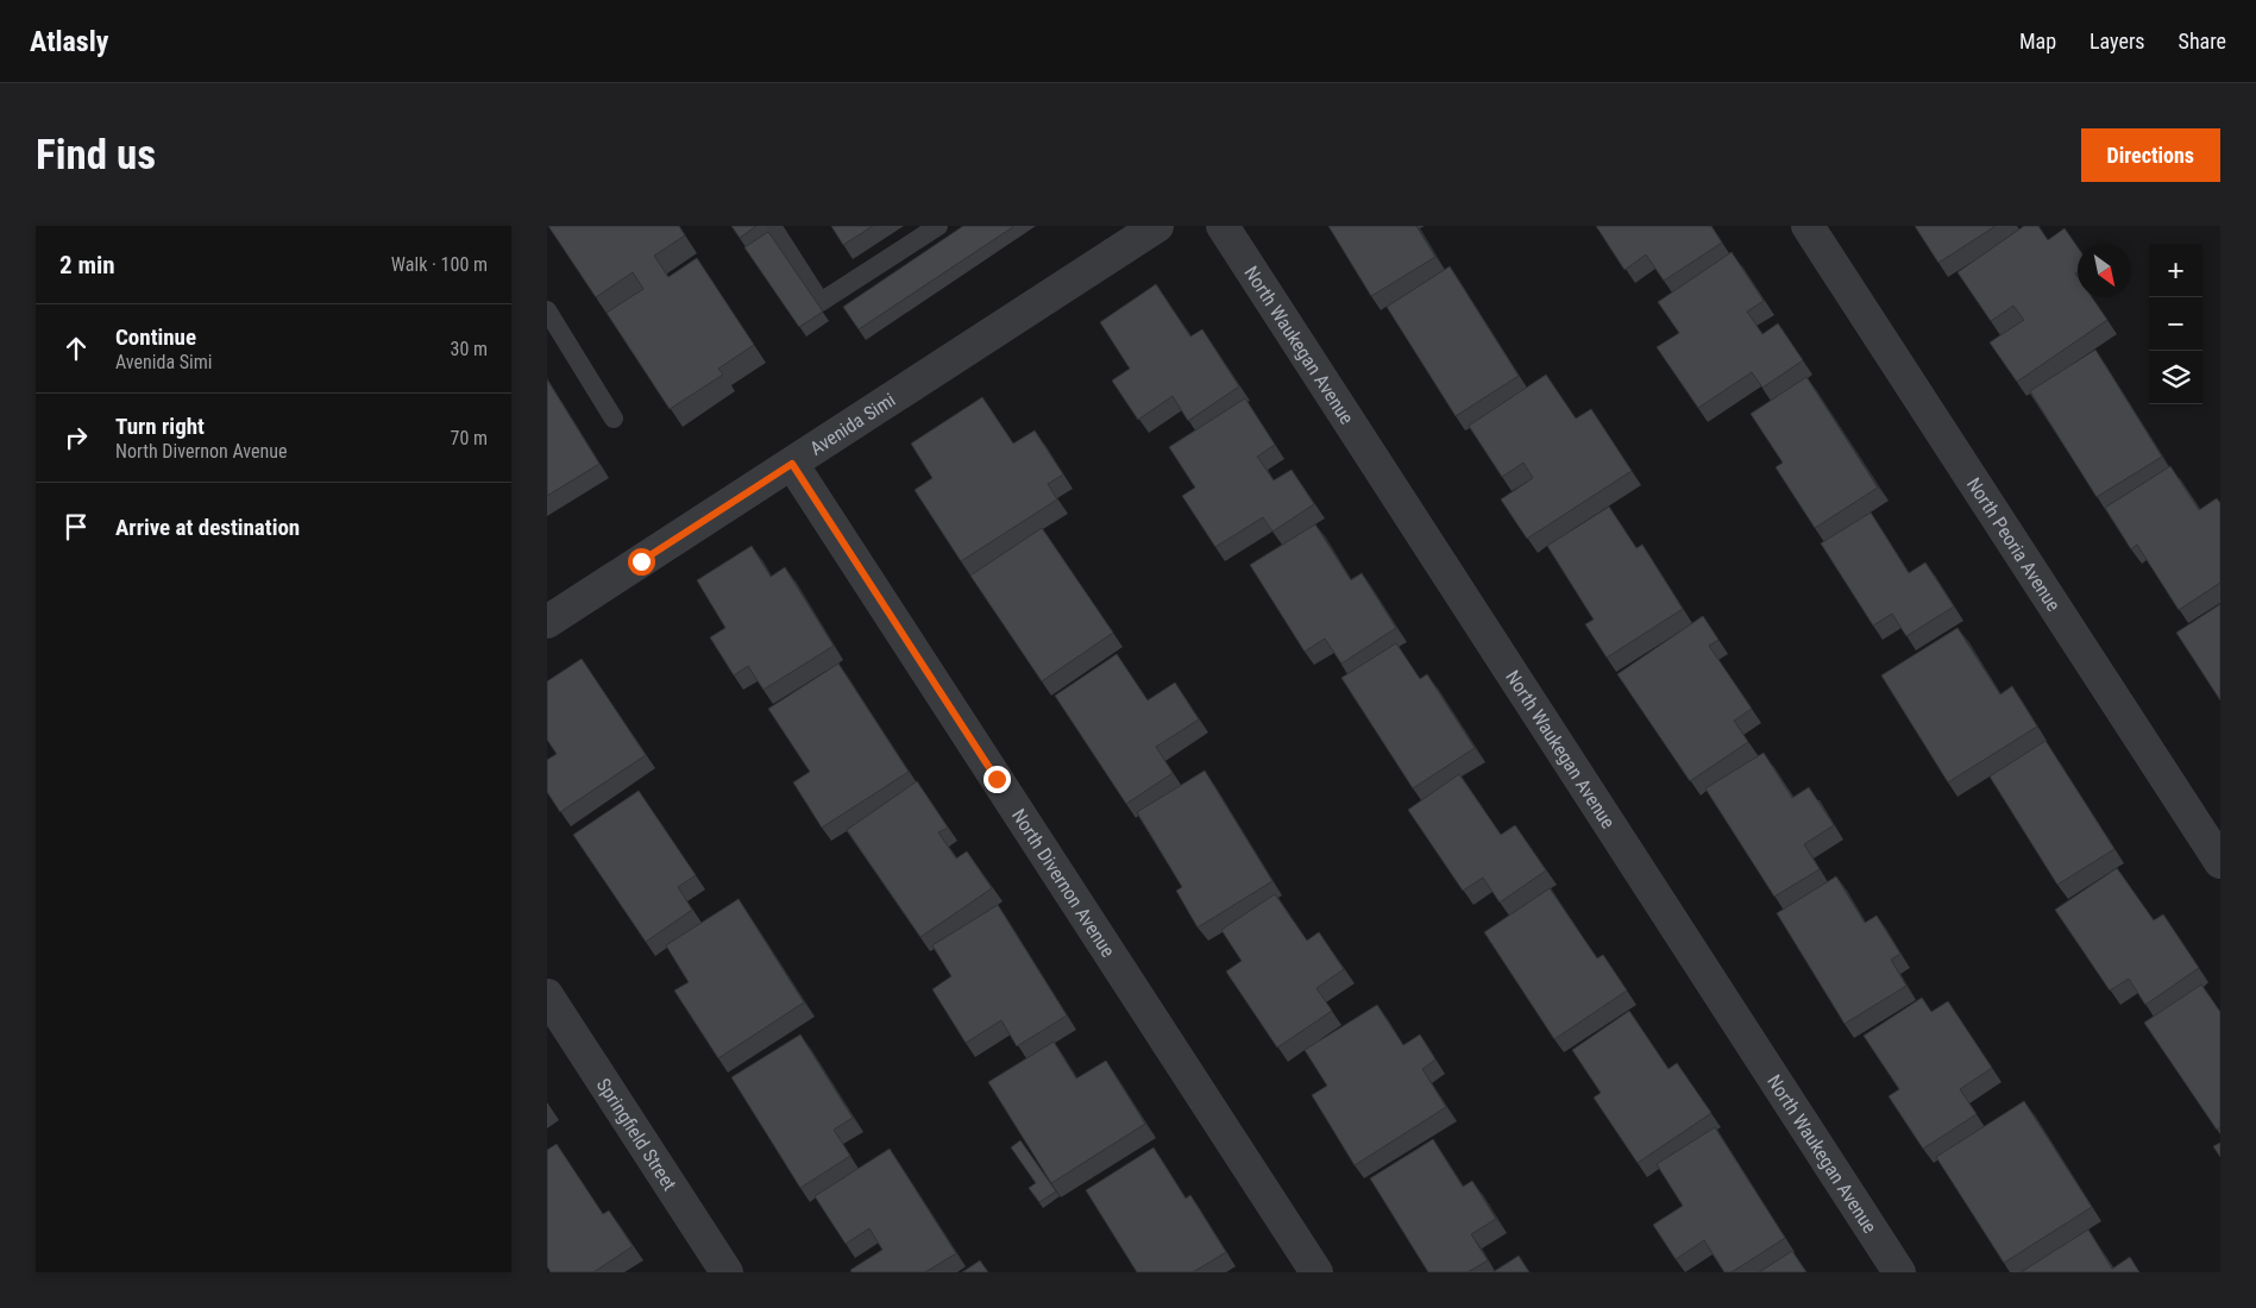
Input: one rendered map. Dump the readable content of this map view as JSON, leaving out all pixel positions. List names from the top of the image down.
{
  "streets": {
    "street": [
      "North Waukegan Avenue",
      "Avenida Simi",
      "North Peoria Avenue",
      "North Divernon Avenue",
      "Springfield Street"
    ]
  },
  "crossings": [
    ["Avenida Simi", "North Divernon Avenue"]
  ],
  "north": "bottom right",
  "page": {
    "header": "Atlasly",
    "nav": ["Map", "Layers", "Share"],
    "buttons": "Directions",
    "title": "Find us",
    "heading": ["2 min", "Walk · 100 m"],
    "map_buttons": ["+", "−"],
    "list": [
      ["Continue", "Avenida Simi", "30 m"],
      ["Turn right", "North Divernon Avenue", "70 m"],
      "Arrive at destination"
    ]
  }
}
